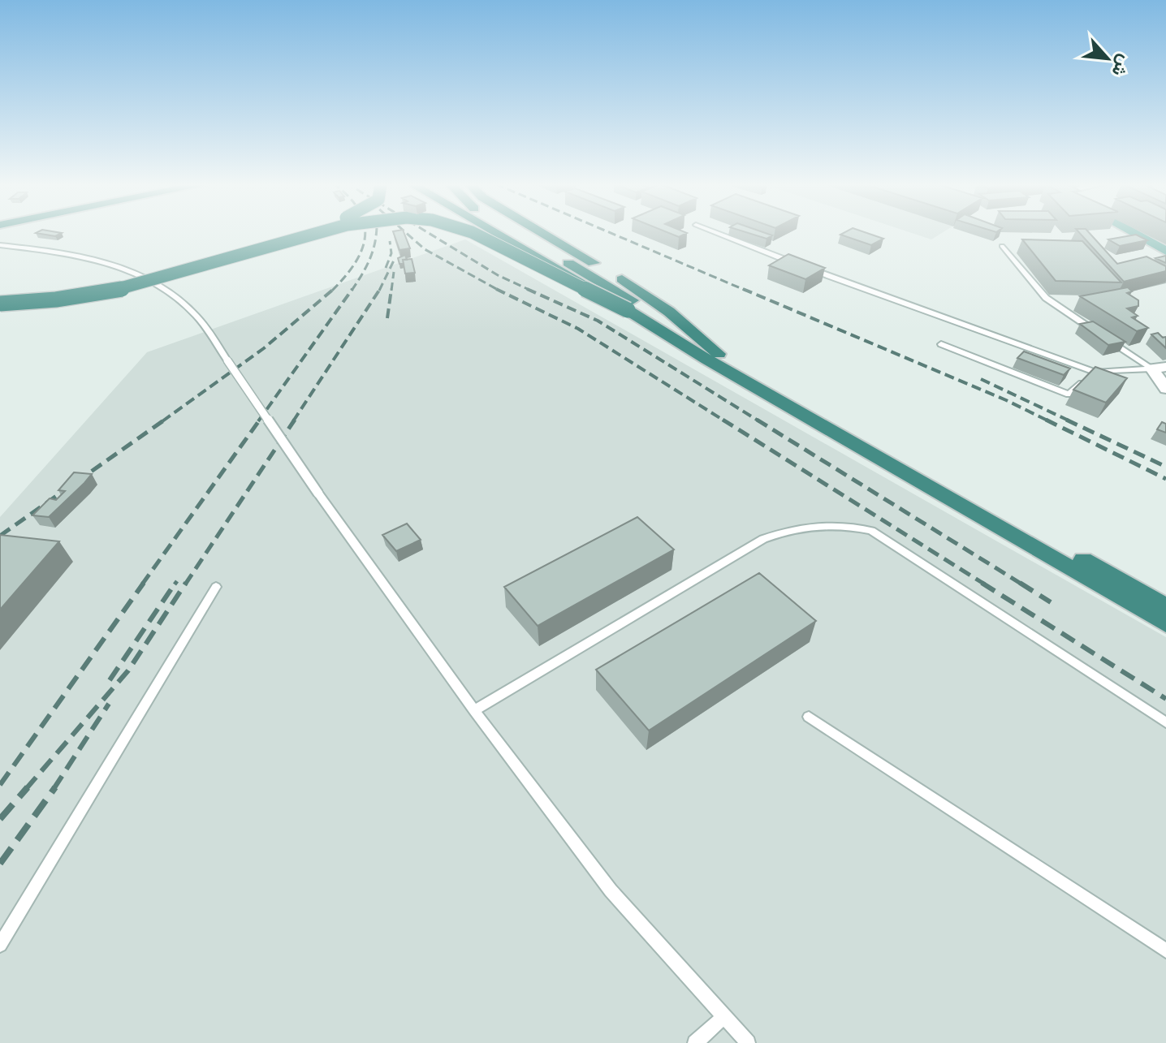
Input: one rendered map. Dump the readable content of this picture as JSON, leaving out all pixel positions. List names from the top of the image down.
{
  "north": "bottom right"
}
